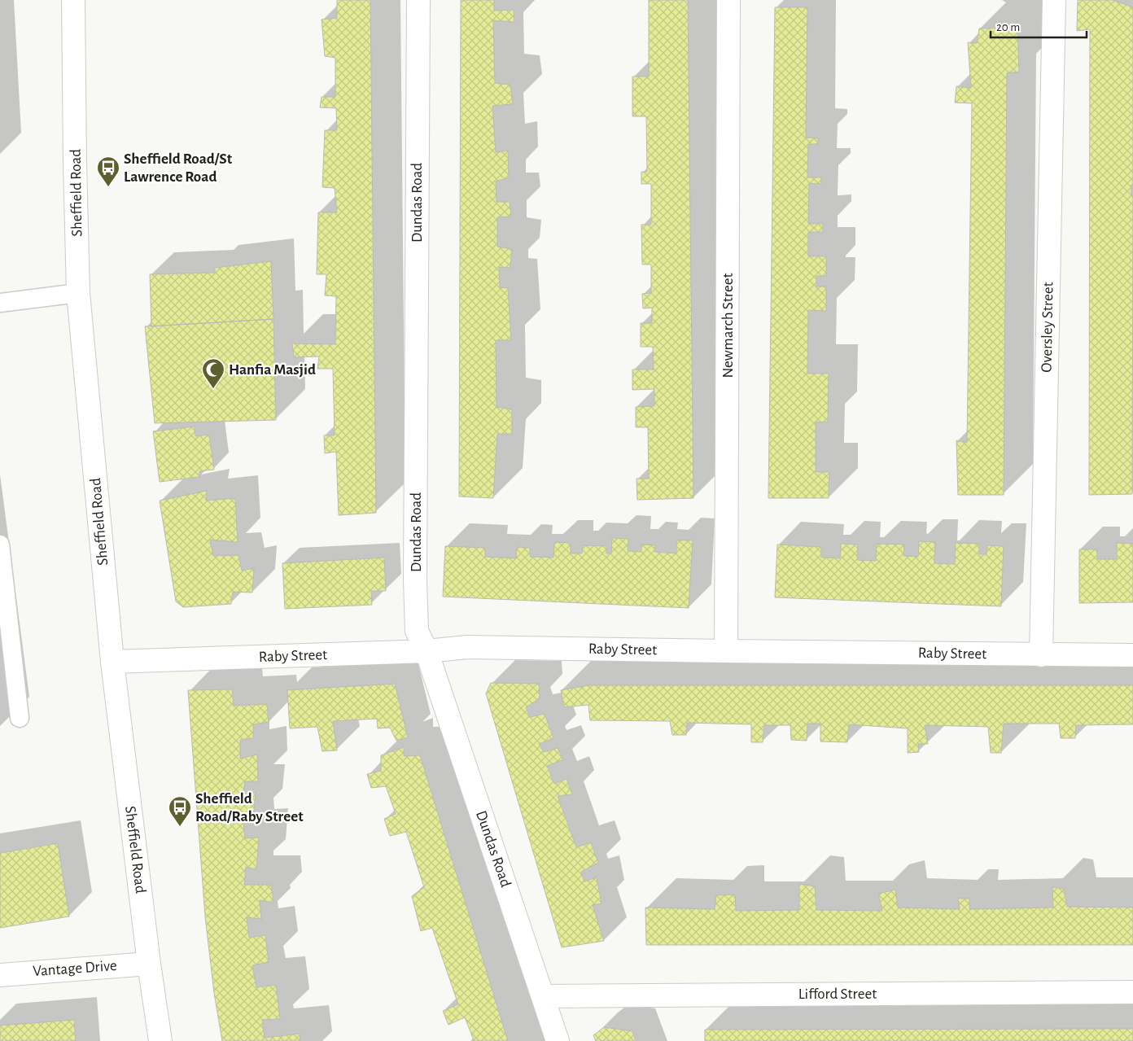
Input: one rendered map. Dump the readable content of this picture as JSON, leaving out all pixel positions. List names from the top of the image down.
{
  "streets": {
    "street": [
      "Sheffield Road",
      "Dundas Road",
      "Newmarch Street",
      "Oversley Street",
      "Raby Street",
      "Vantage Drive",
      "Lifford Street"
    ]
  },
  "crossings": [
    ["Sheffield Road", "Raby Street"],
    ["Sheffield Road", "Vantage Drive"],
    ["Dundas Road", "Raby Street"],
    ["Dundas Road", "Lifford Street"],
    ["Newmarch Street", "Raby Street"],
    ["Oversley Street", "Raby Street"]
  ],
  "places": {
    "bus stop": ["Sheffield Road/St Lawrence Road", "Sheffield Road/Raby Street"],
    "mosque": ["Hanfia Masjid"]
  },
  "scale_bar": "20 m"
}
